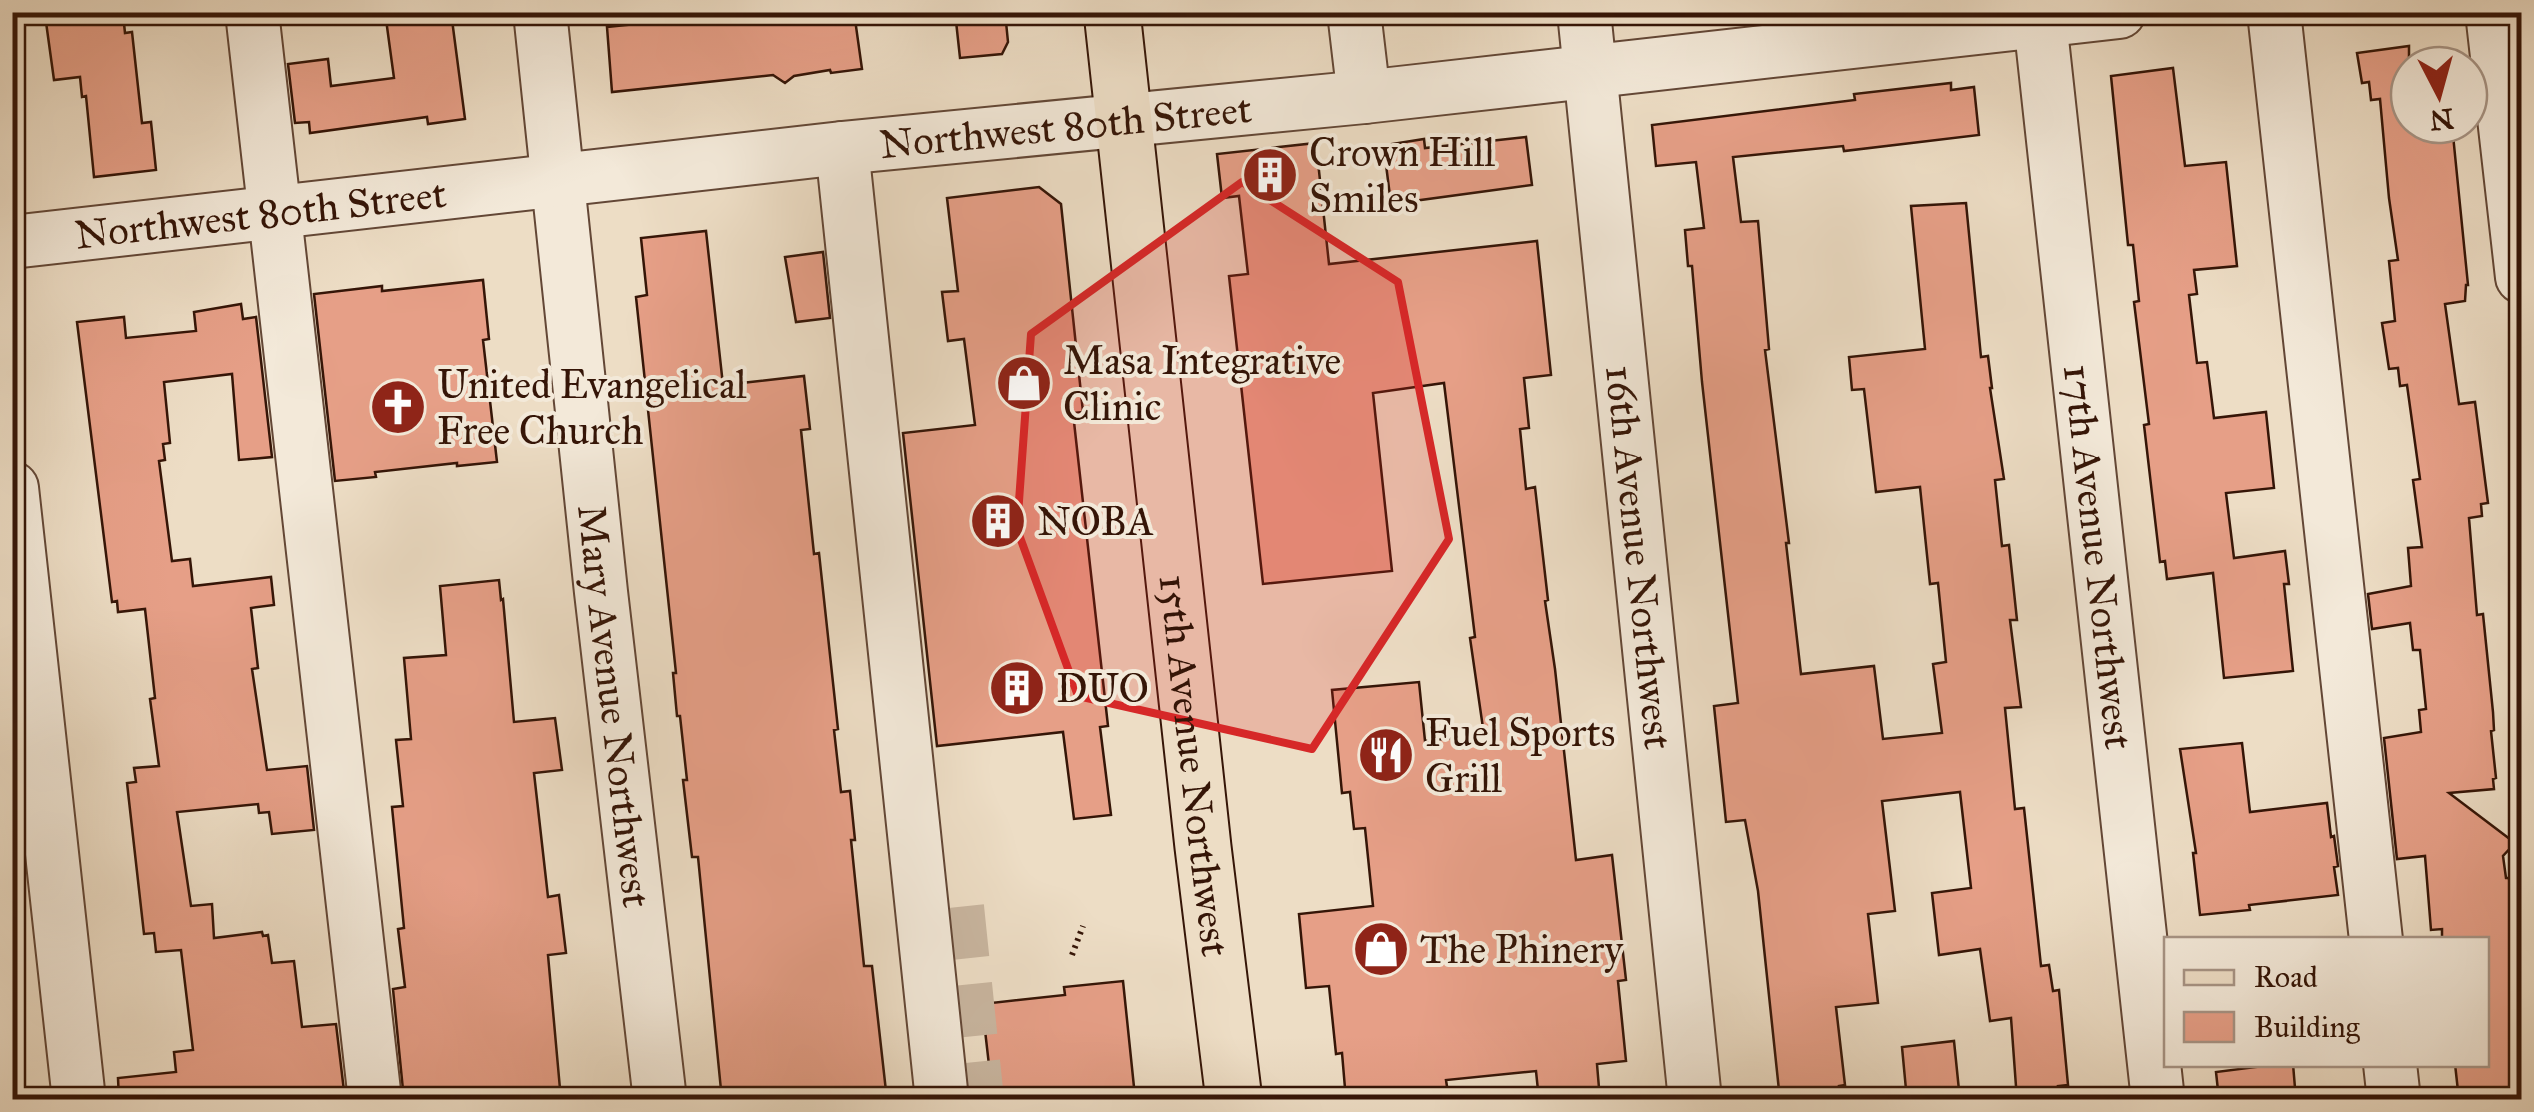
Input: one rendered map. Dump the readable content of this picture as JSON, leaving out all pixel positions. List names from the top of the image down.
{
  "streets": {
    "main road": ["15th Avenue Northwest"],
    "street": [
      "Northwest 80th Street",
      "16th Avenue Northwest",
      "17th Avenue Northwest",
      "Mary Avenue Northwest"
    ]
  },
  "crossings": [
    ["Northwest 80th Street", "16th Avenue Northwest"],
    ["Northwest 80th Street", "17th Avenue Northwest"],
    ["Northwest 80th Street", "Mary Avenue Northwest"],
    ["Northwest 80th Street", "15th Avenue Northwest"]
  ],
  "places": {
    "building": ["Crown Hill Smiles", "NOBA", "DUO"],
    "shop": ["Masa Integrative Clinic", "The Phinery"],
    "church": ["United Evangelical Free Church"],
    "restaurant": ["Fuel Sports Grill"]
  },
  "legend": ["Road", "Building"],
  "north": "bottom"
}
